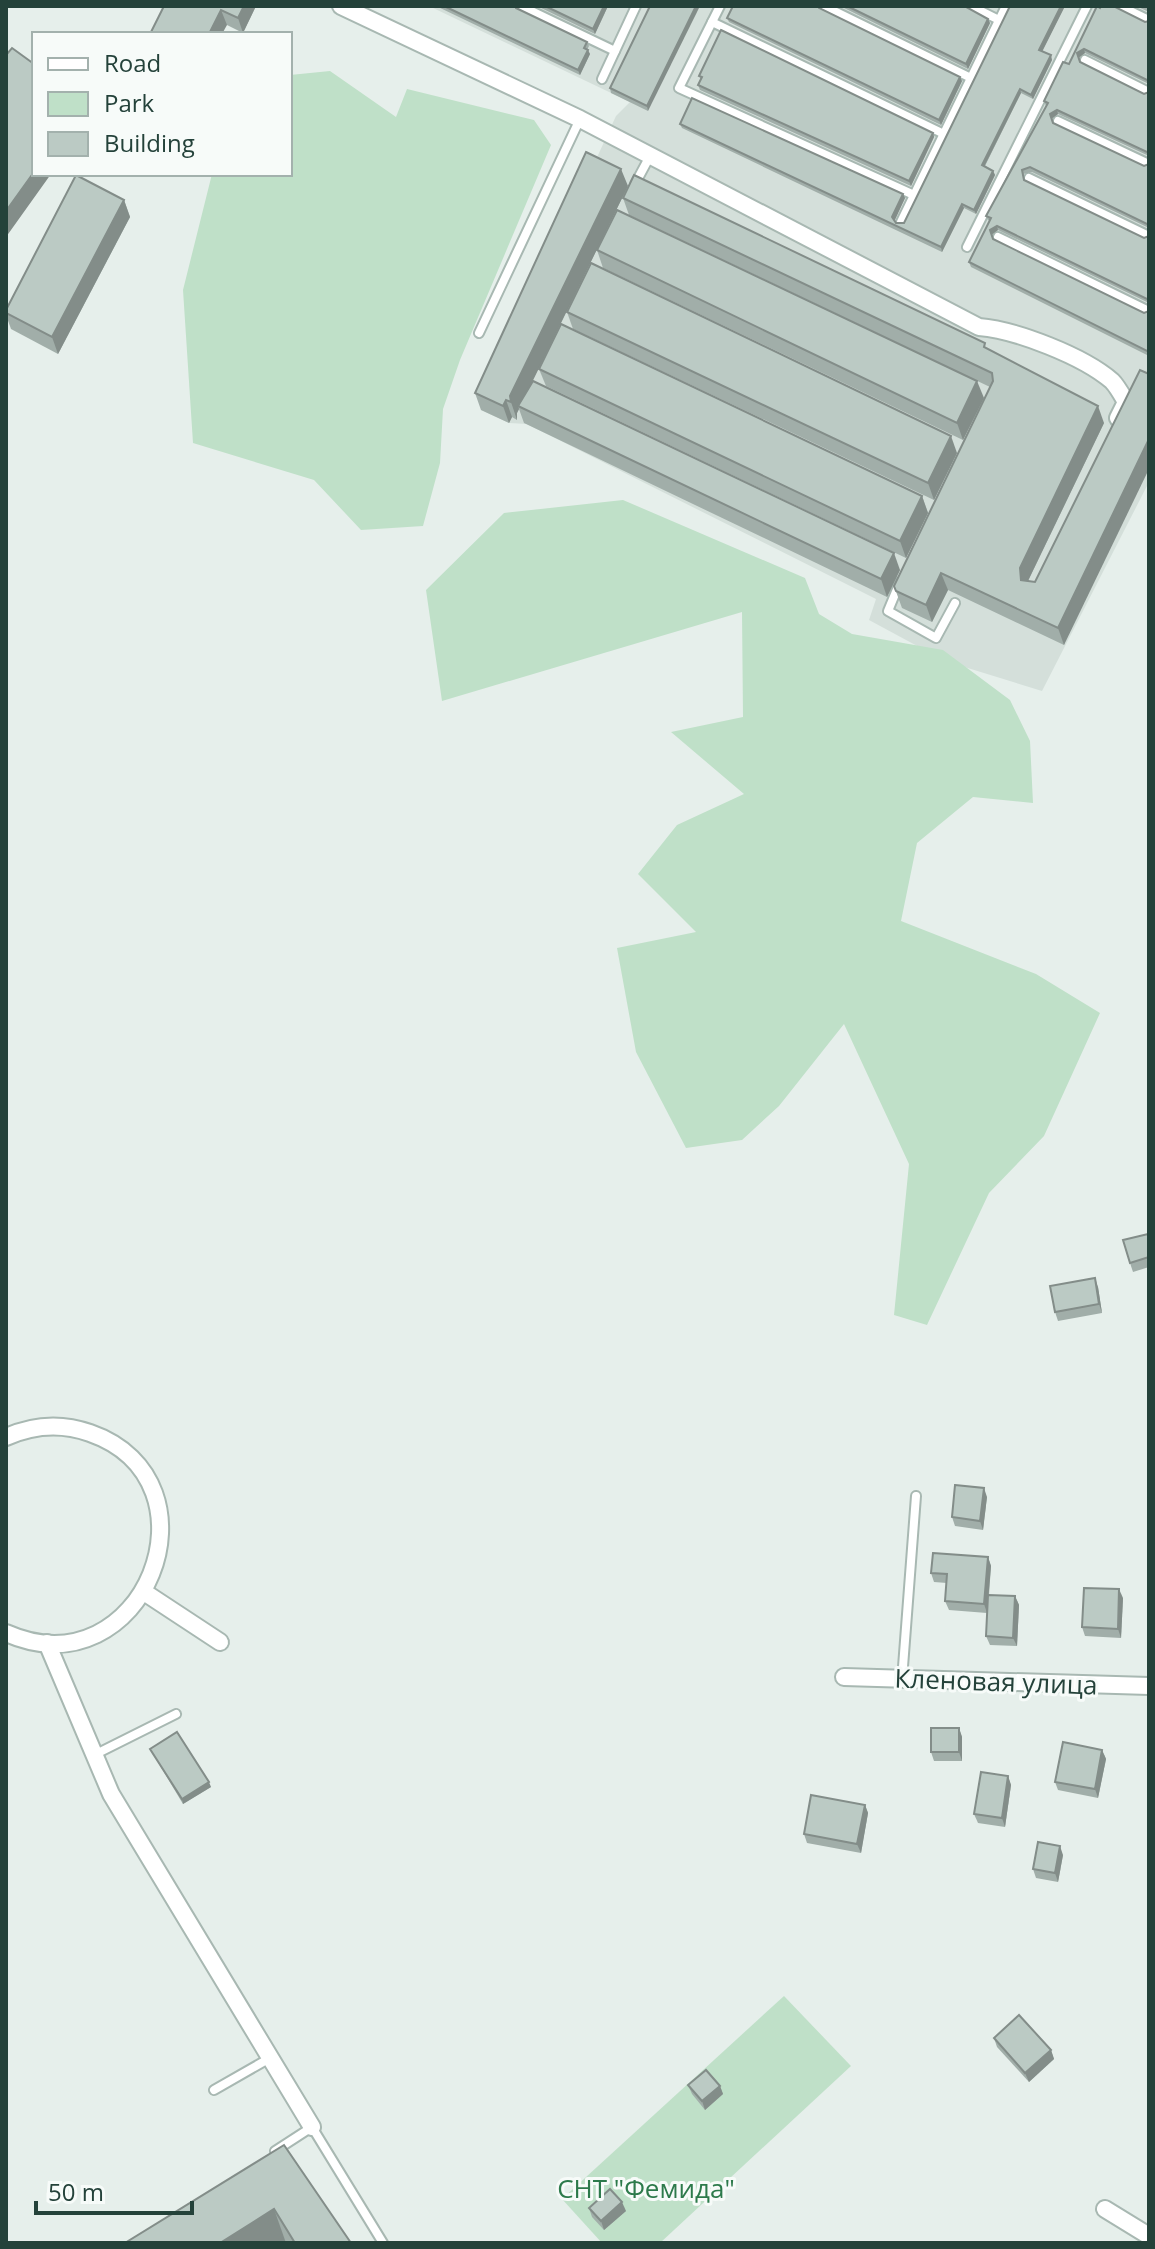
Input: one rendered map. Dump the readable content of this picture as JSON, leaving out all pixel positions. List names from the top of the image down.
{
  "streets": {
    "street": ["Кленовая улица"]
  },
  "parks": ["СНТ \"Фемида\""],
  "legend": ["Road", "Park", "Building"],
  "scale_bar": "50 m"
}
